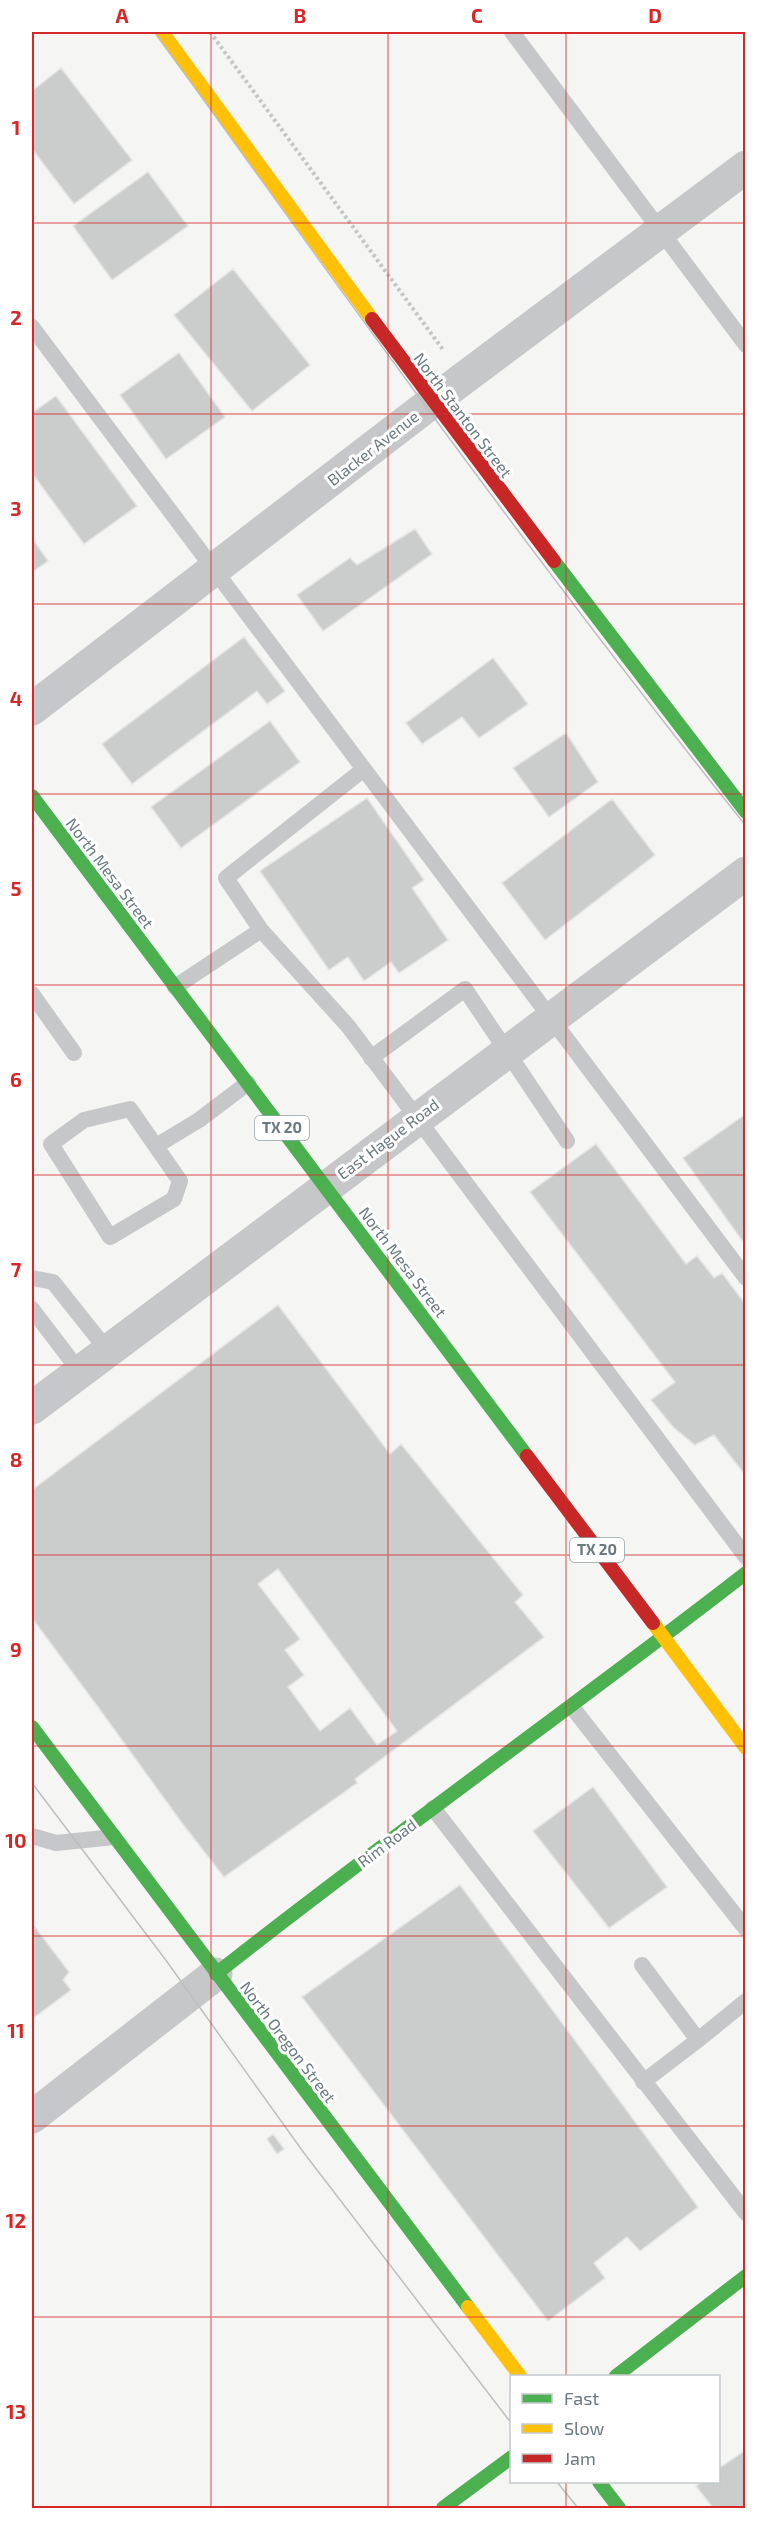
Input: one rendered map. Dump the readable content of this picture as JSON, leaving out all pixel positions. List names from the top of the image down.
{
  "streets": {
    "street": [
      "North Stanton Street",
      "Blacker Avenue",
      "North Mesa Street",
      "TX 20",
      "East Hague Road",
      "Rim Road",
      "North Oregon Street"
    ]
  },
  "crossings": [
    ["North Stanton Street", "Blacker Avenue"],
    ["North Mesa Street", "East Hague Road"],
    ["North Mesa Street", "Rim Road"],
    ["Rim Road", "North Oregon Street"]
  ],
  "legend": ["Fast", "Slow", "Jam"],
  "grid": {
    "columns": [
      "A",
      "B",
      "C",
      "D"
    ],
    "rows": [
      "1",
      "2",
      "3",
      "4",
      "5",
      "6",
      "7",
      "8",
      "9",
      "10",
      "11",
      "12",
      "13"
    ]
  }
}
